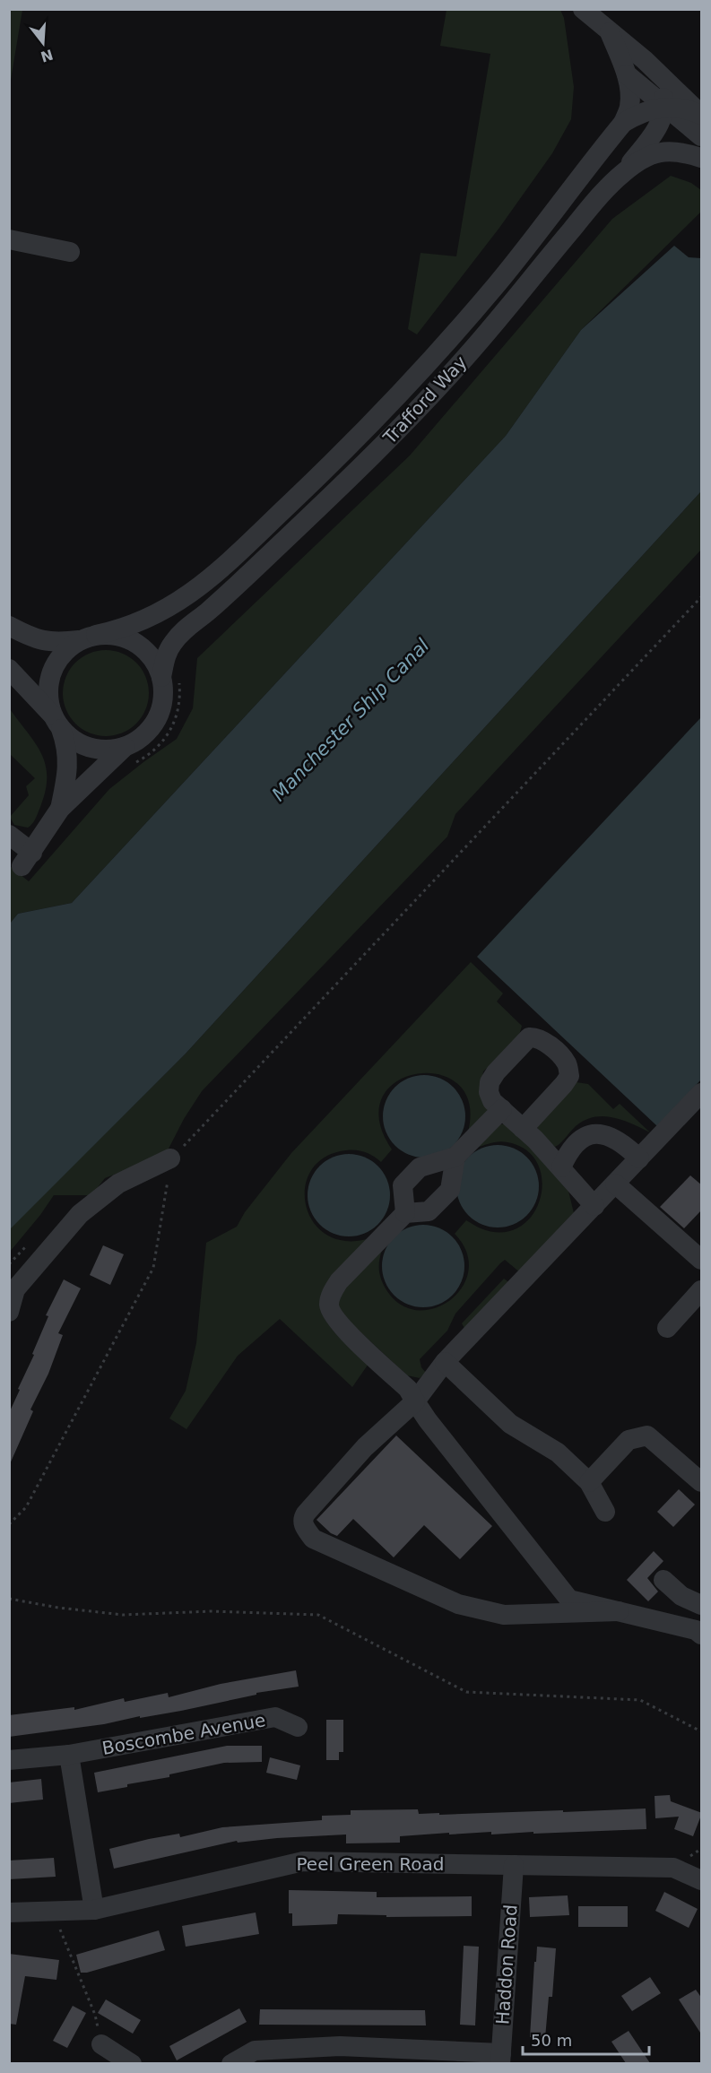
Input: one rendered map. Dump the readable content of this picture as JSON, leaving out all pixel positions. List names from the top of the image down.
{
  "streets": {
    "street": [
      "Trafford Way",
      "Boscombe Avenue",
      "Peel Green Road",
      "Haddon Road"
    ]
  },
  "crossings": [
    ["Peel Green Road", "Haddon Road"]
  ],
  "water": ["Manchester Ship Canal"],
  "scale_bar": "50 m",
  "north": "bottom"
}
